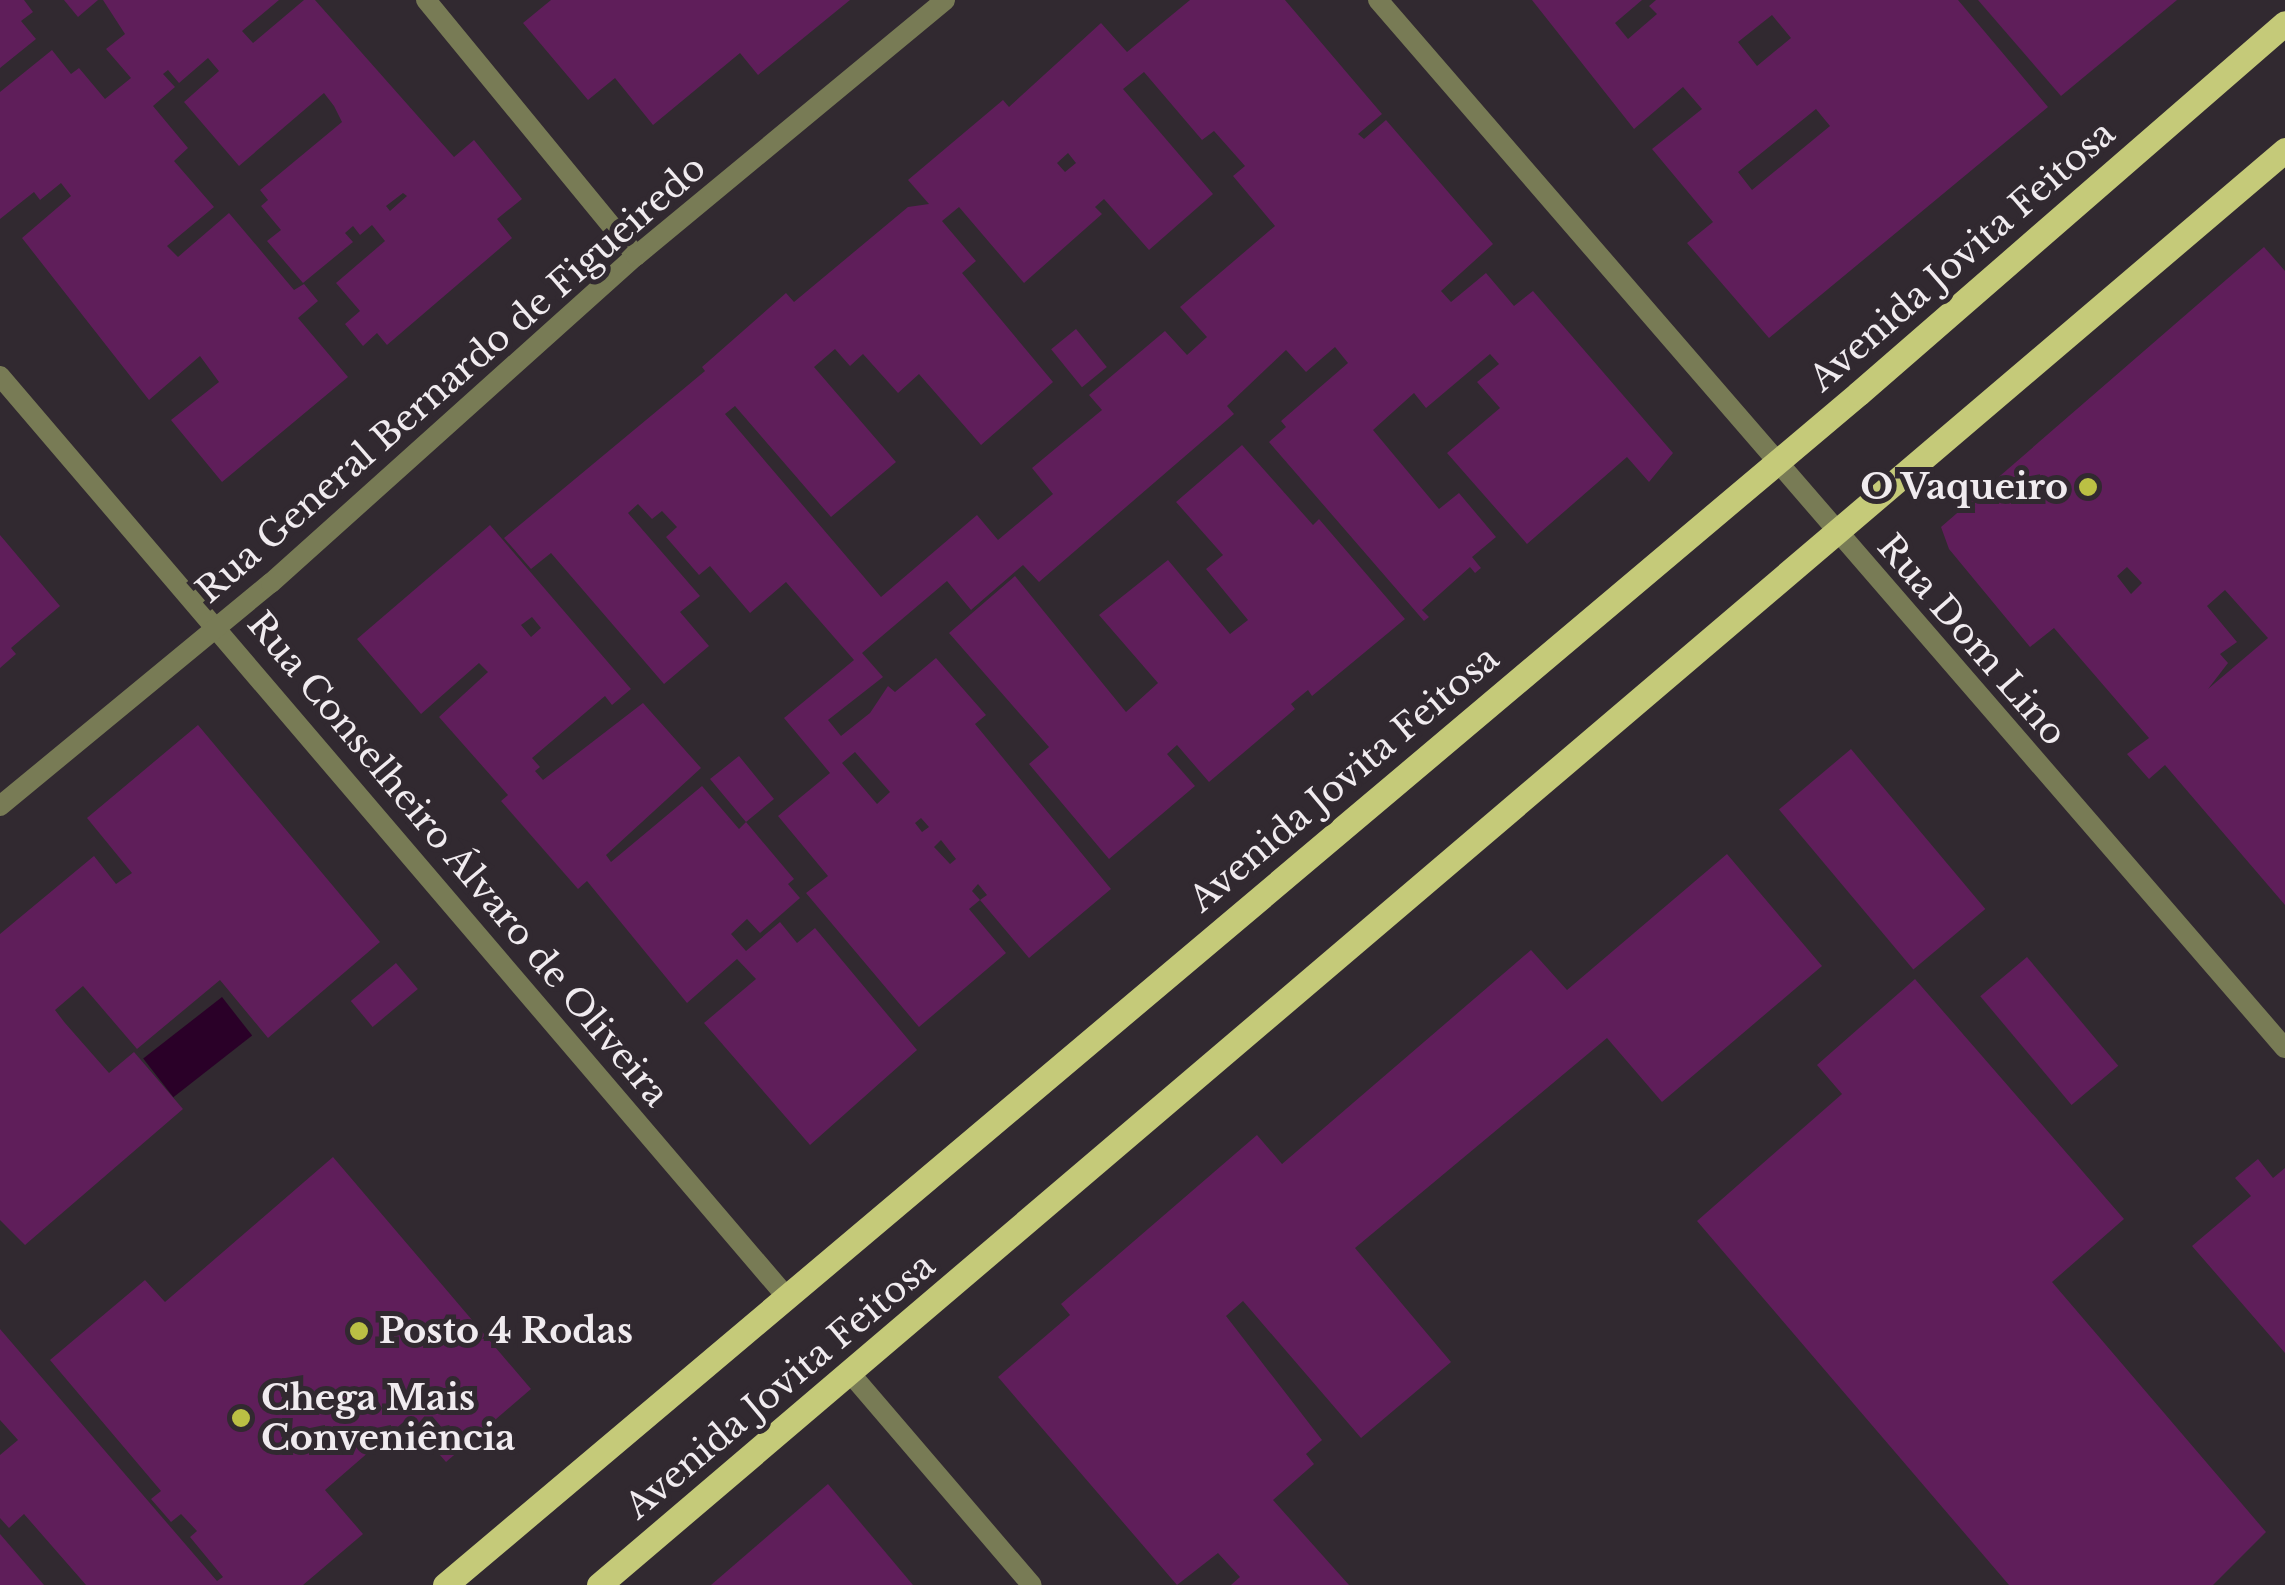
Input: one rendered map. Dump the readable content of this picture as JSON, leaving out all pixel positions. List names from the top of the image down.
{
  "streets": {
    "main road": ["Avenida Jovita Feitosa"],
    "street": ["Rua General Bernardo de Figueiredo", "Rua Dom Lino", "Rua Conselheiro Álvaro de Oliveira"]
  },
  "crossings": [
    ["Avenida Jovita Feitosa", "Rua Dom Lino"],
    ["Avenida Jovita Feitosa", "Rua Conselheiro Álvaro de Oliveira"],
    ["Rua General Bernardo de Figueiredo", "Rua Conselheiro Álvaro de Oliveira"]
  ],
  "places": ["O Vaqueiro", "Posto 4 Rodas", "Chega Mais Conveniência"]
}
